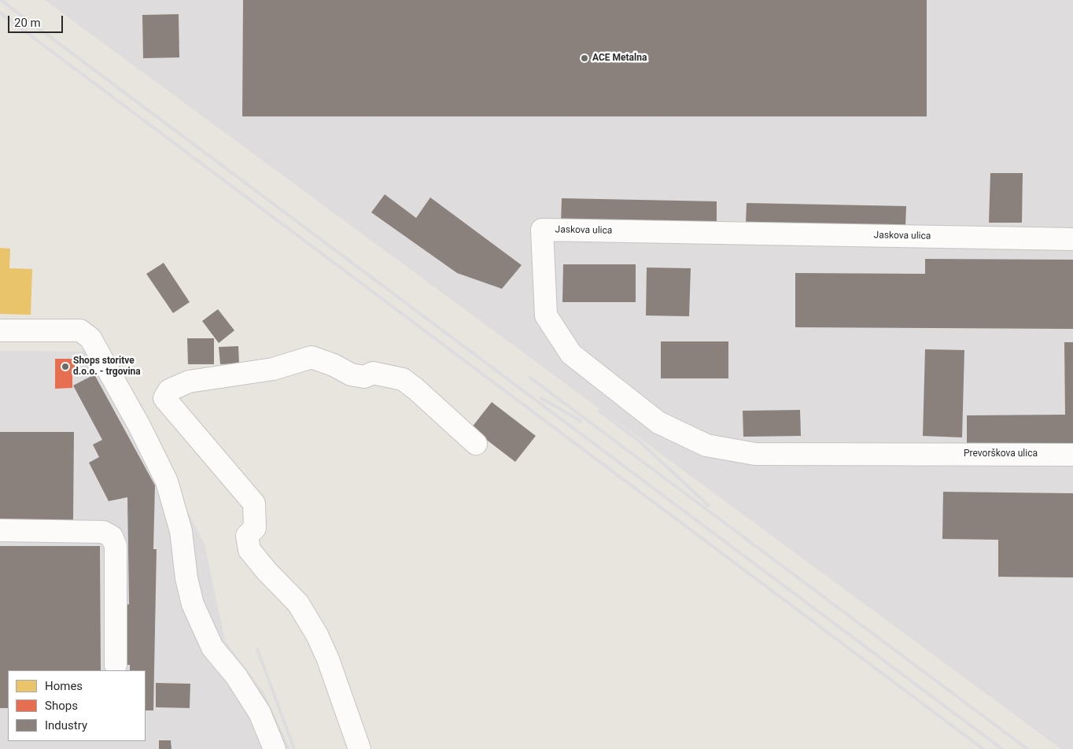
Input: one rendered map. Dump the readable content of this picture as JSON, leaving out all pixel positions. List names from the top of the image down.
{
  "streets": {
    "street": ["Jaskova ulica", "Prevorškova ulica"]
  },
  "crossings": [
    ["Jaskova ulica", "Prevorškova ulica"]
  ],
  "places": ["ACE Metalna", "Shops storitve d.o.o. - trgovina"],
  "legend": ["Homes", "Shops", "Industry"],
  "scale_bar": "20 m"
}
